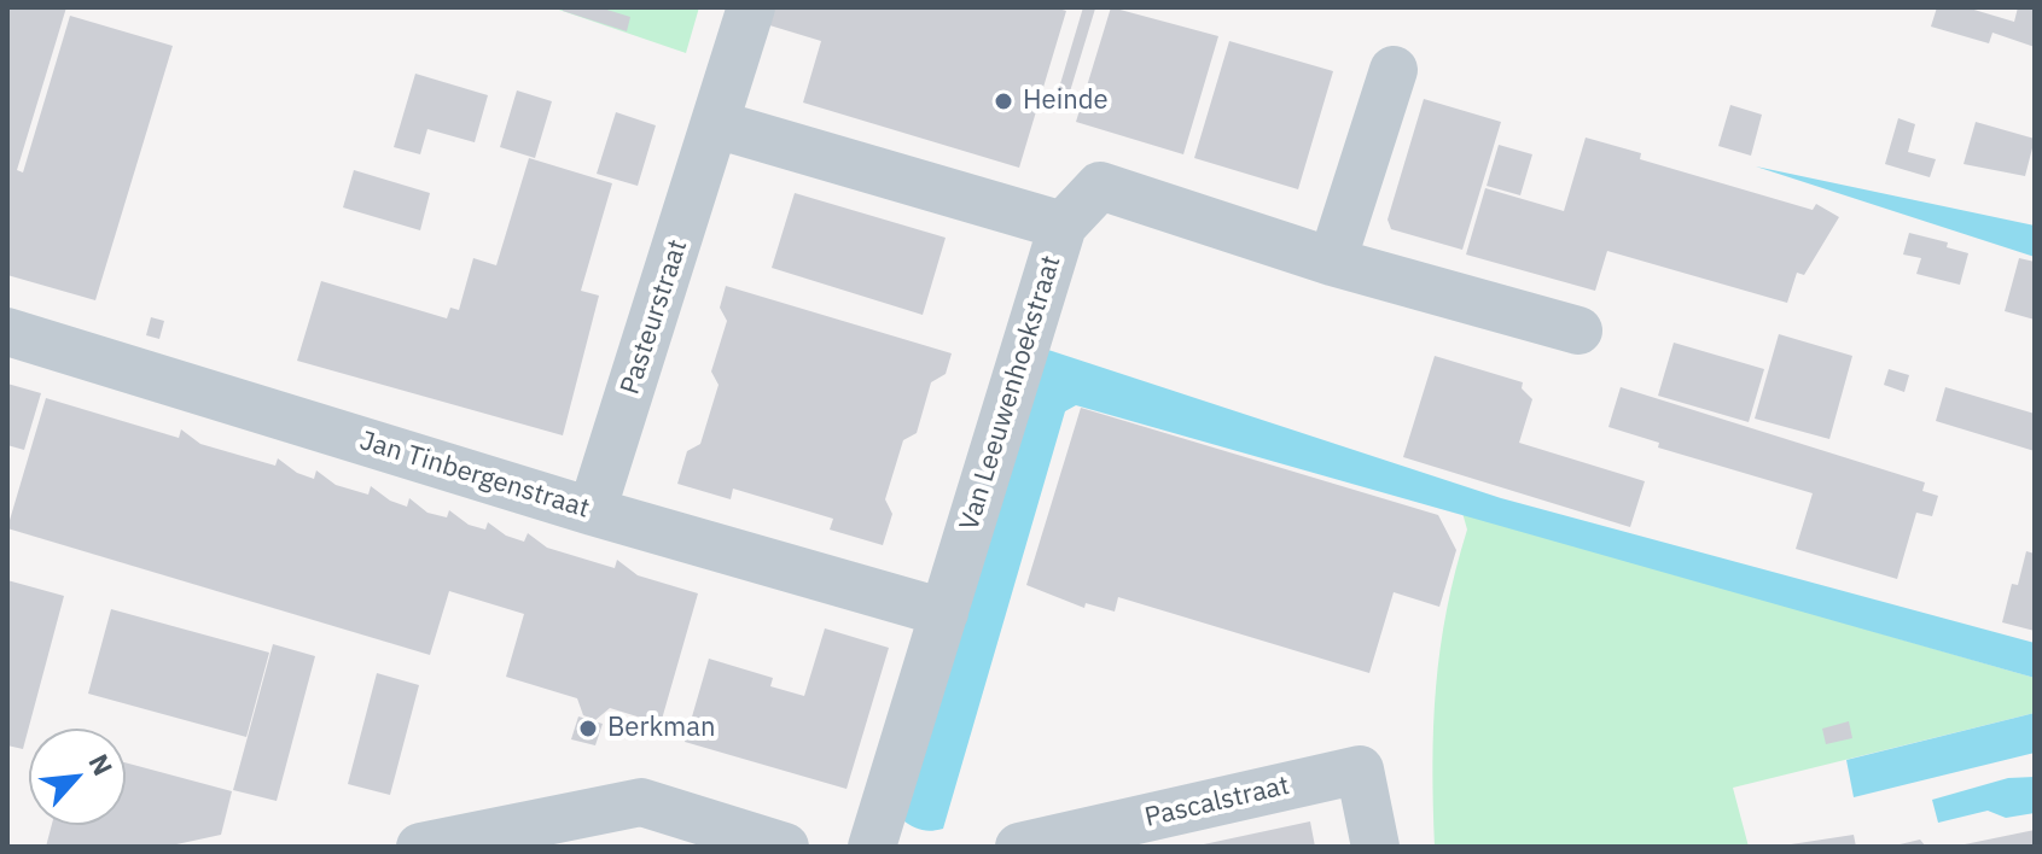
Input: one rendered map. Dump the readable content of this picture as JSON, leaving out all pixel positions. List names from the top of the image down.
{
  "streets": {
    "street": [
      "Pasteurstraat",
      "Van Leeuwenhoekstraat",
      "Jan Tinbergenstraat",
      "Pascalstraat"
    ]
  },
  "crossings": [
    ["Pasteurstraat", "Jan Tinbergenstraat"],
    ["Van Leeuwenhoekstraat", "Jan Tinbergenstraat"]
  ],
  "places": ["Heinde", "Berkman"],
  "north": "top right"
}
